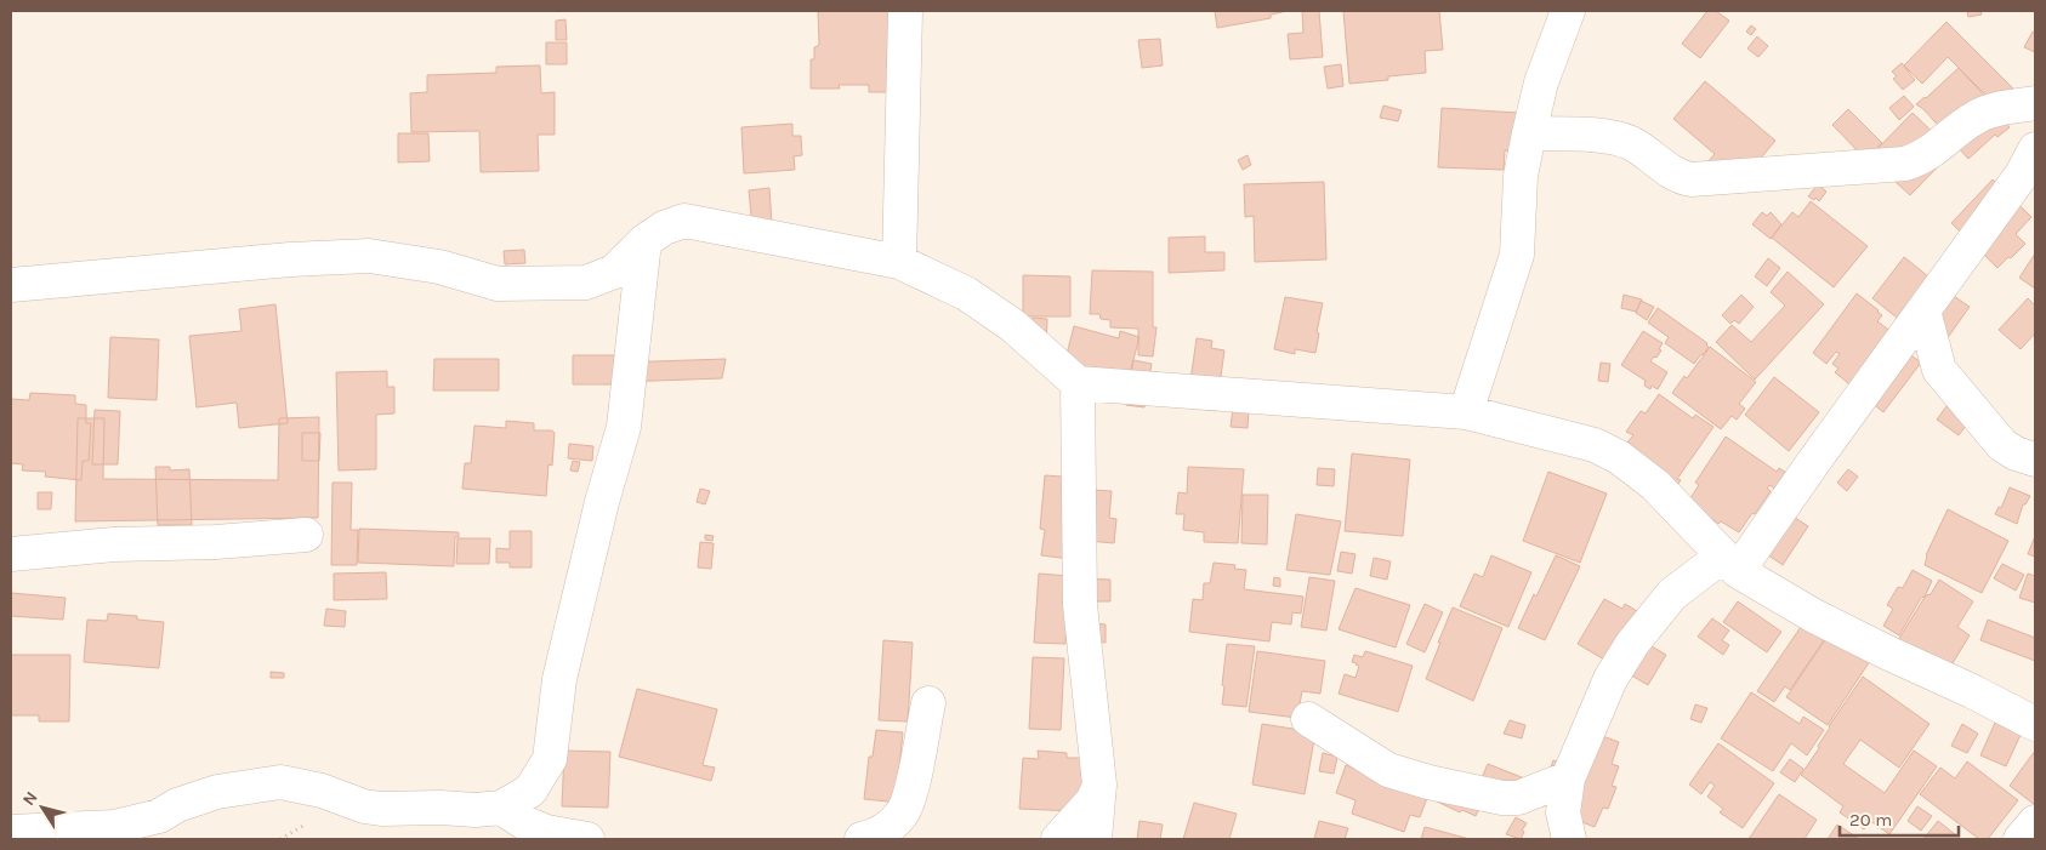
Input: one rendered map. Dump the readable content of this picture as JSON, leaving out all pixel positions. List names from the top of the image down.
{
  "scale_bar": "20 m",
  "north": "top left"
}
